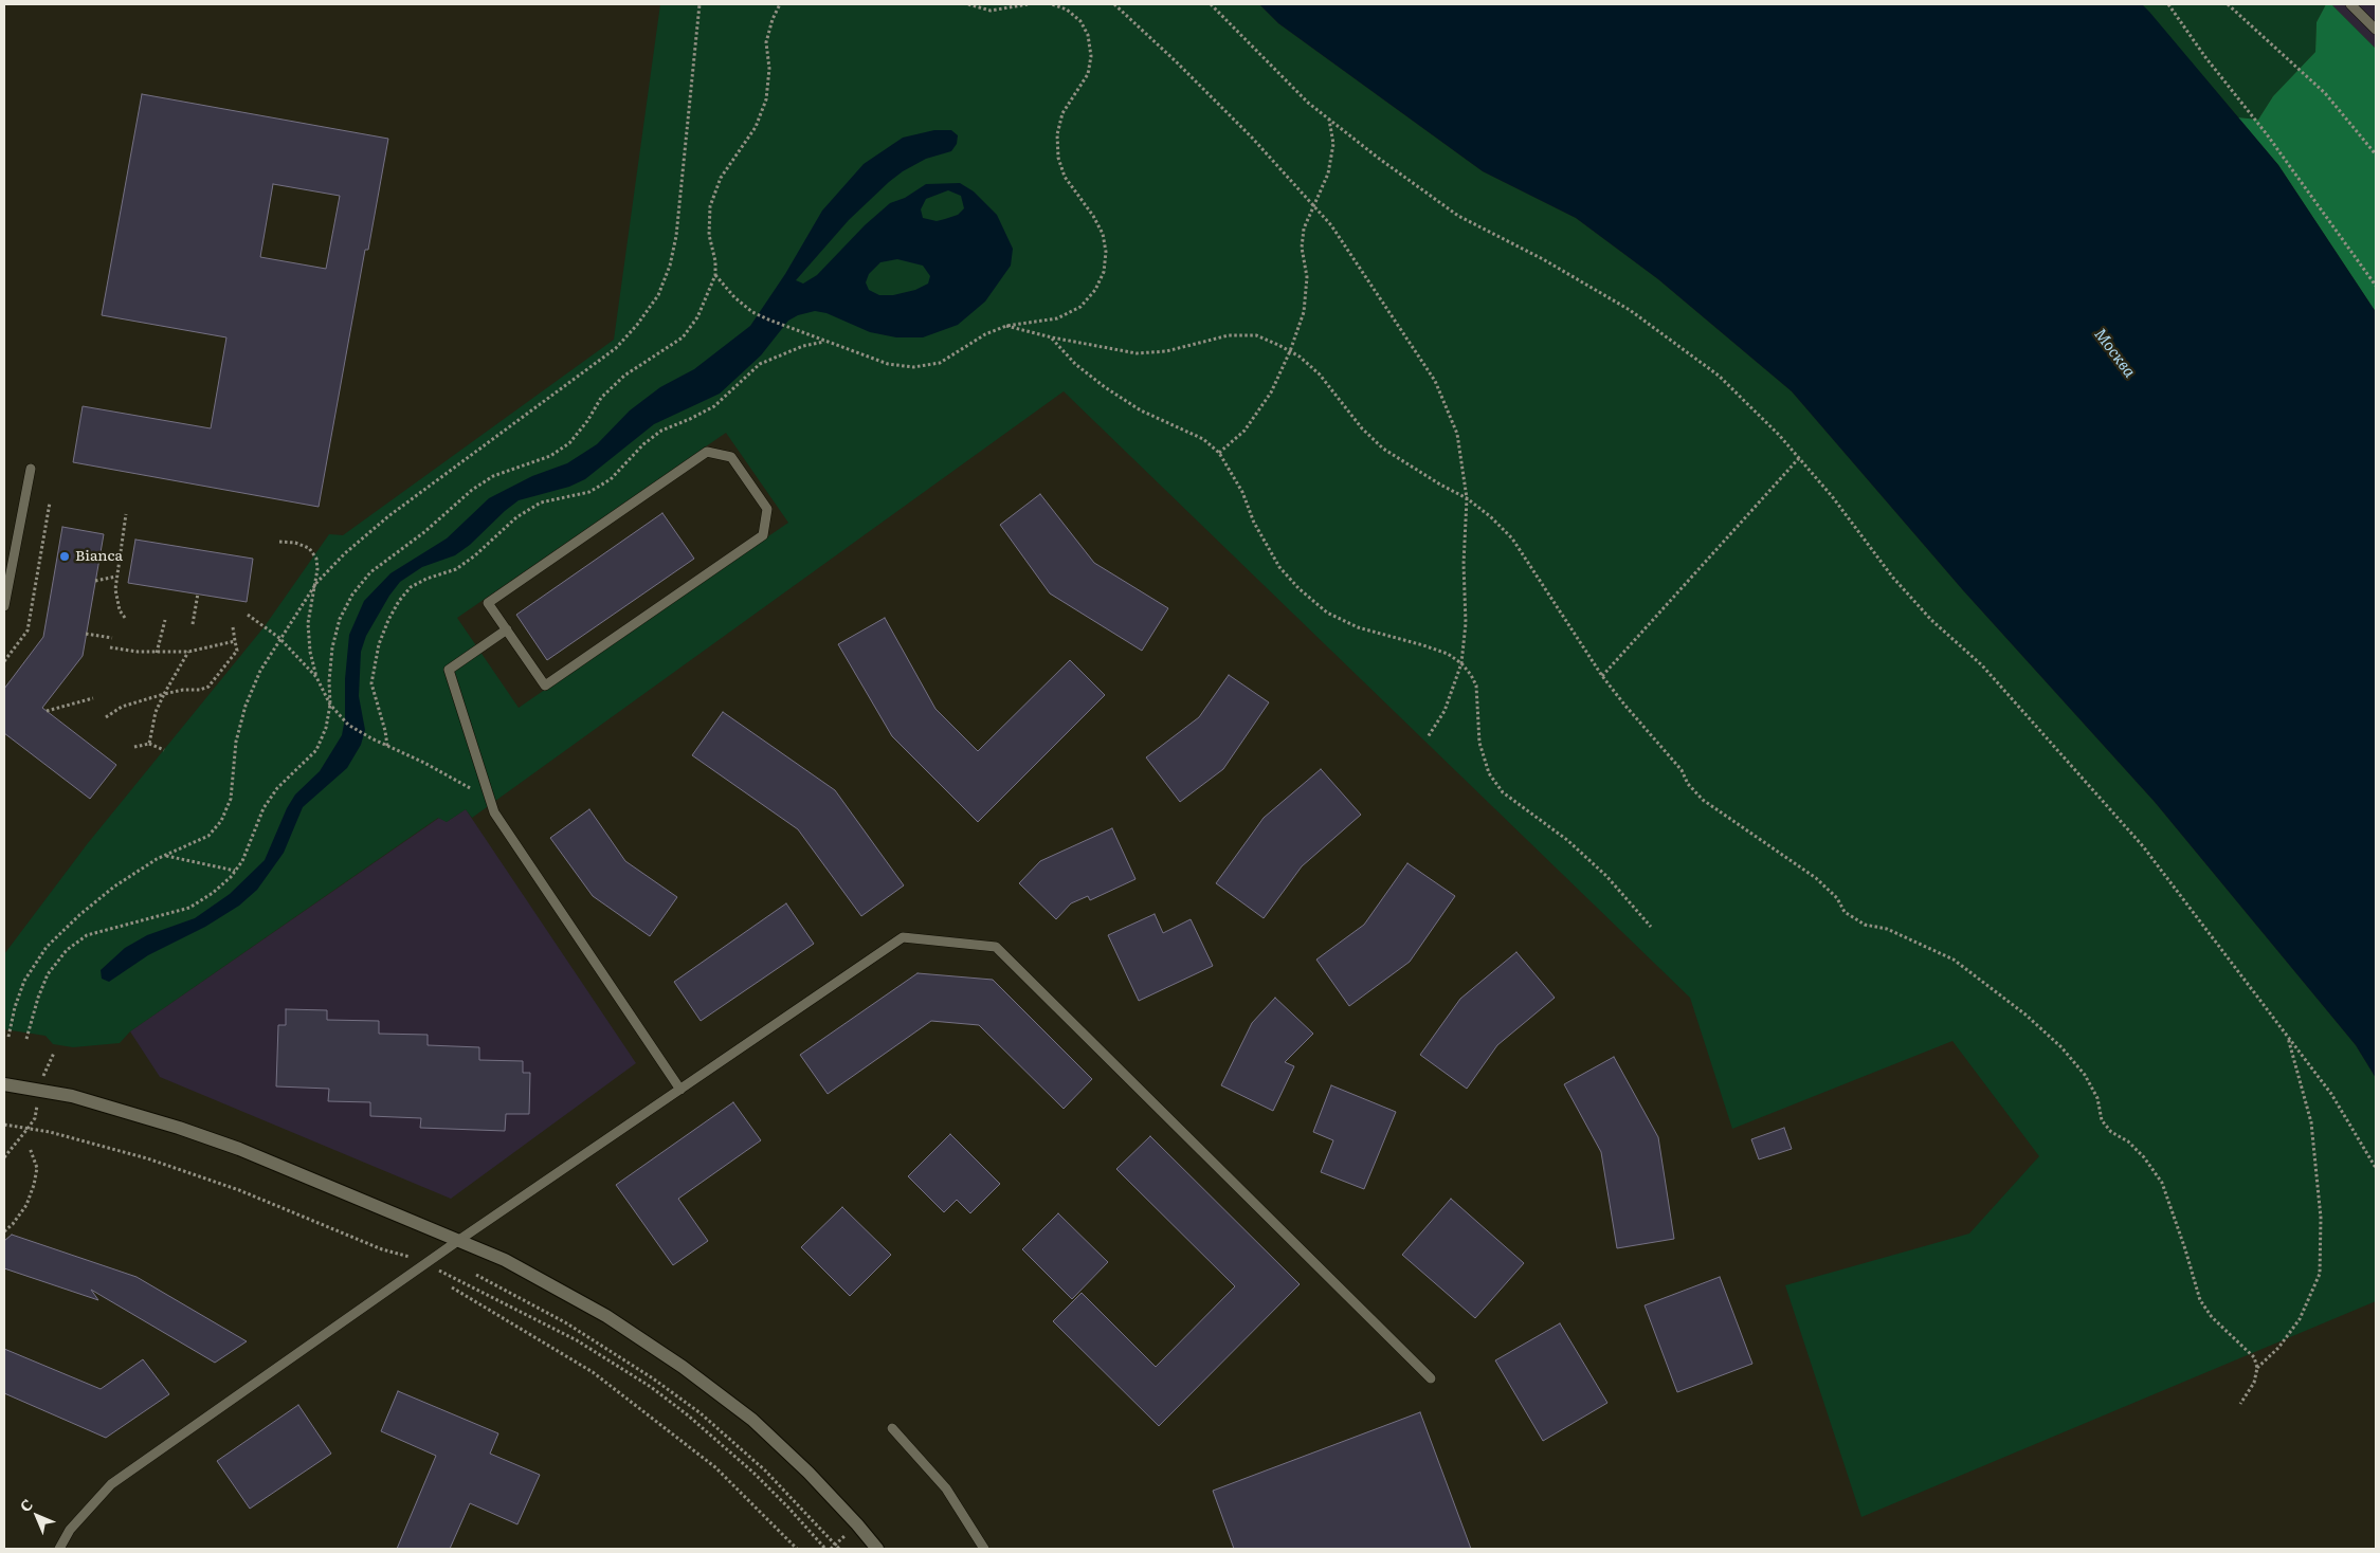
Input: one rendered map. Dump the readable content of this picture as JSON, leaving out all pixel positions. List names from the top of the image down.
{
  "water": ["Москва"],
  "places": ["Bianca"],
  "north": "top left"
}
